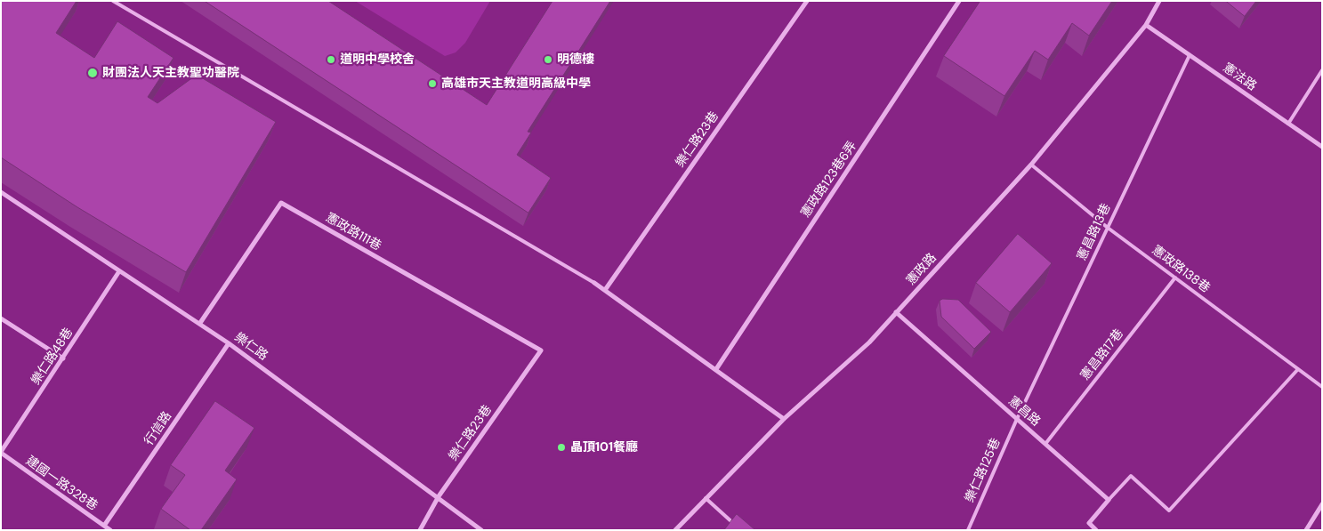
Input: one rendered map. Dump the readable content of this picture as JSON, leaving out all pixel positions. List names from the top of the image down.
{
  "streets": {
    "street": [
      "憲法路",
      "樂仁路23巷",
      "憲政路123巷6弄",
      "憲政路111巷",
      "憲政路",
      "樂仁路",
      "樂仁路48巷",
      "憲昌路",
      "行信路",
      "建國一路328巷"
    ],
    "lane": [
      "憲昌路13巷",
      "憲政路138巷",
      "憲昌路17巷",
      "樂仁路125巷"
    ]
  },
  "crossings": [
    ["憲法路", "憲昌路13巷"],
    ["憲法路", "憲政路"],
    ["樂仁路23巷", "憲政路111巷"],
    ["樂仁路23巷", "樂仁路"],
    ["憲政路111巷", "樂仁路"],
    ["憲昌路13巷", "憲政路138巷"],
    ["憲昌路13巷", "憲昌路"],
    ["憲昌路13巷", "樂仁路125巷"],
    ["憲政路", "憲政路138巷"],
    ["憲政路", "憲昌路"],
    ["憲政路138巷", "憲昌路17巷"],
    ["樂仁路", "樂仁路48巷"],
    ["樂仁路", "行信路"],
    ["憲昌路17巷", "憲昌路"],
    ["樂仁路48巷", "建國一路328巷"],
    ["憲昌路", "樂仁路125巷"],
    ["行信路", "建國一路328巷"]
  ],
  "places": [
    "道明中學校舍",
    "明德樓",
    "財團法人天主教聖功醫院",
    "高雄市天主教道明高級中學",
    "晶頂101餐廳"
  ]
}
